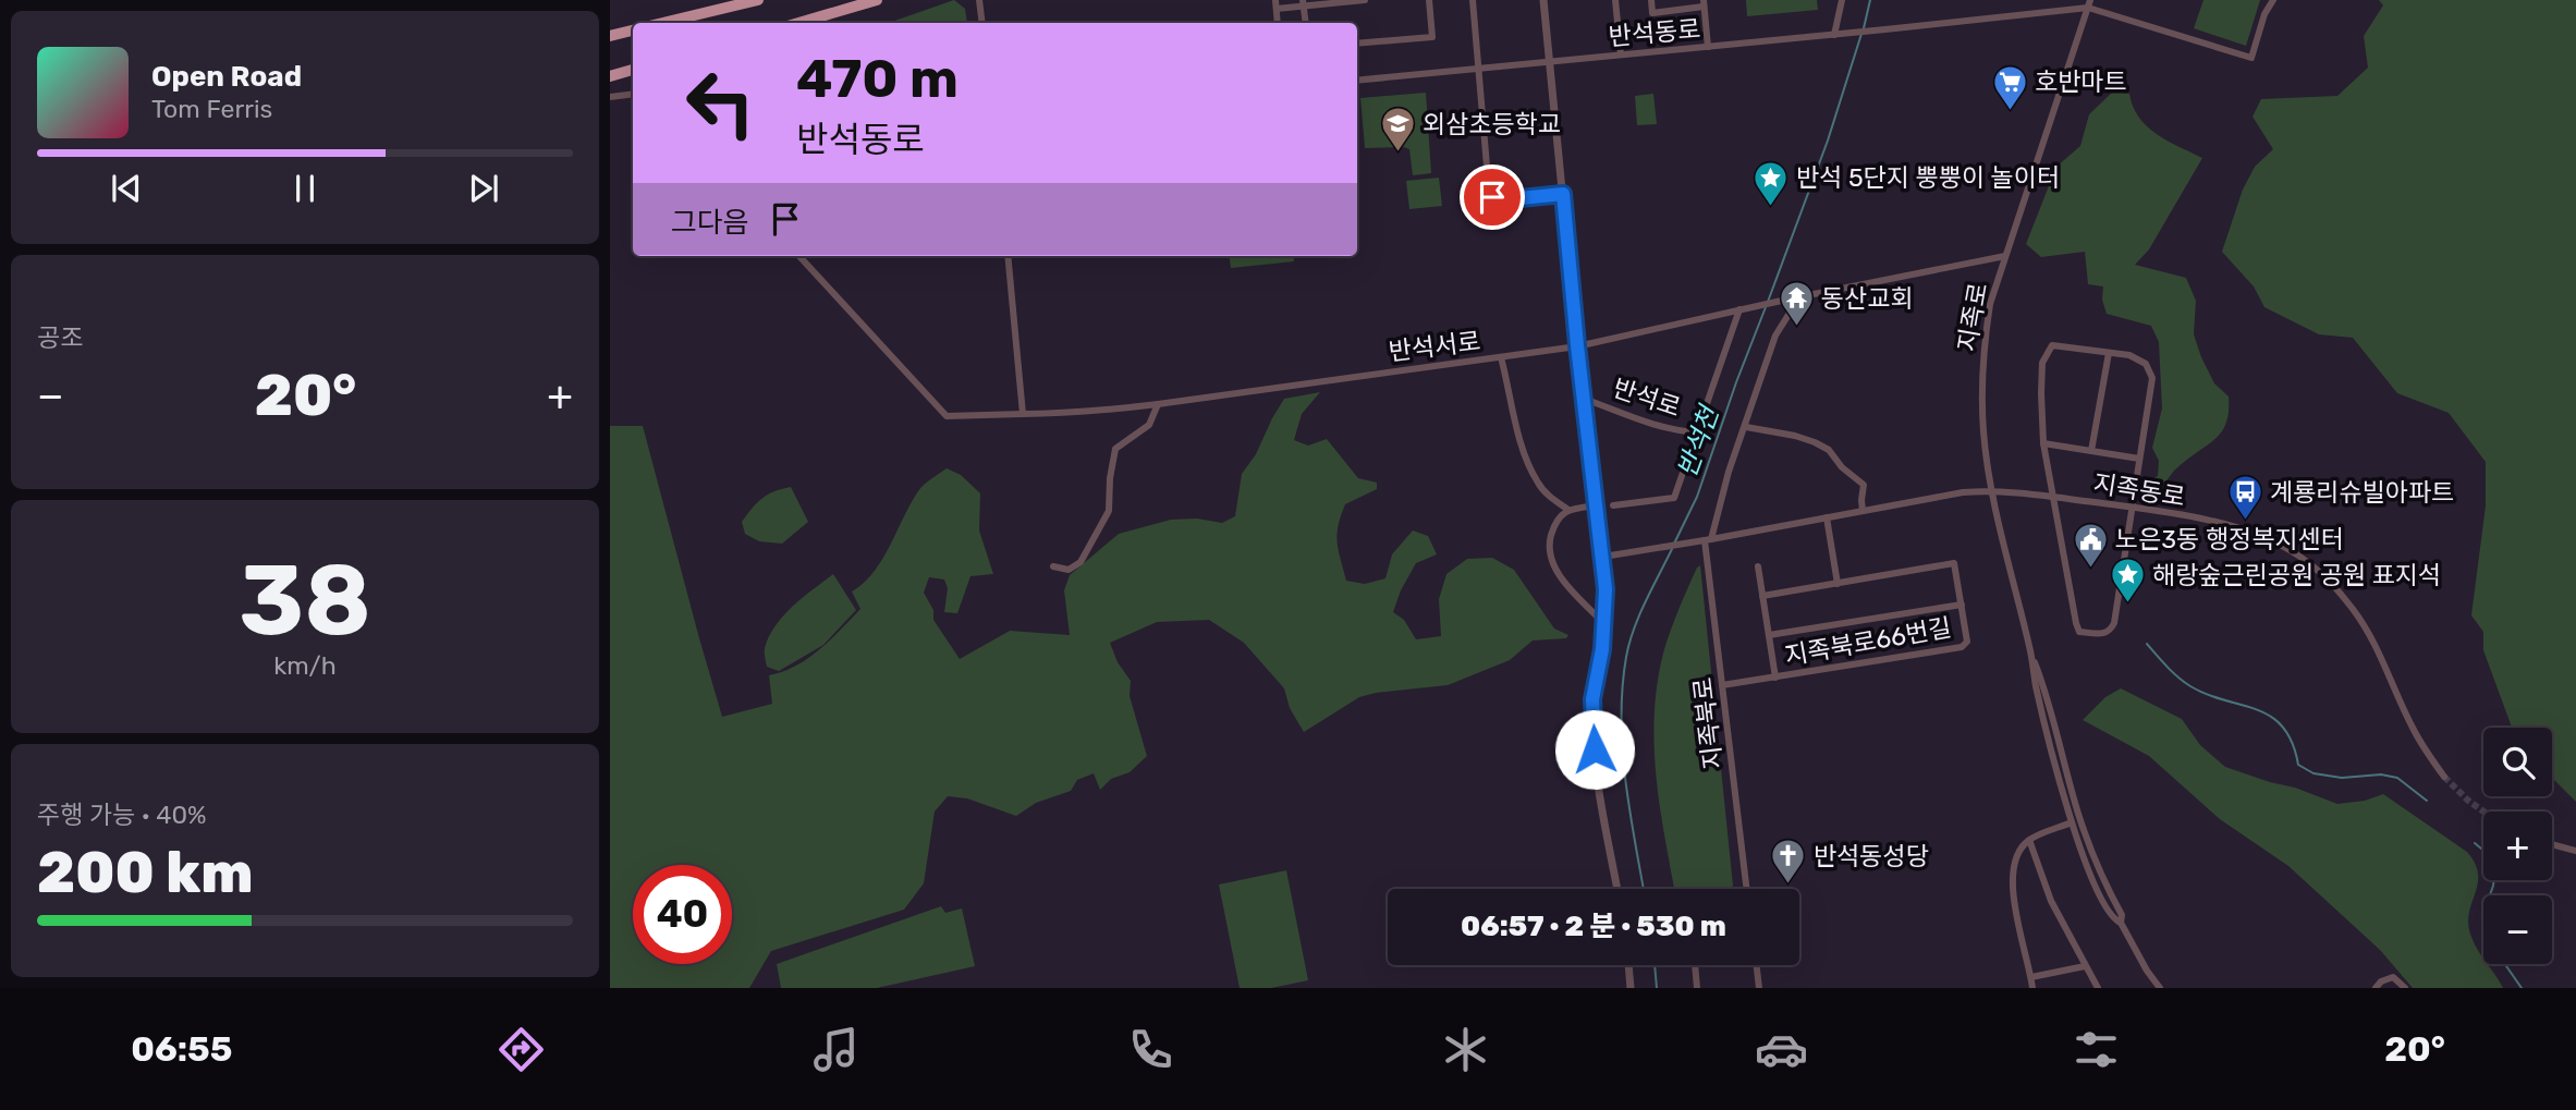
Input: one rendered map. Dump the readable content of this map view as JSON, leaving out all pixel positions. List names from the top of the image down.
{
  "streets": {
    "street": [
      "반석동로",
      "지족로",
      "반석서로",
      "반석로",
      "지족동로",
      "지족북로66번길",
      "지족북로"
    ]
  },
  "crossings": [
    ["반석동로", "지족로"],
    ["반석동로", "반석로"],
    ["지족로", "반석서로"],
    ["지족로", "지족동로"],
    ["반석서로", "반석로"],
    ["반석로", "지족동로"],
    ["지족동로", "지족북로"],
    ["지족북로66번길", "지족북로"]
  ],
  "water": ["반석천"],
  "places": {
    "supermarket": ["호반마트"],
    "school or university": ["외삼초등학교"],
    "place": ["반석 5단지 뿡뿡이 놀이터", "해랑숲근린공원 공원 표지석"],
    "temple": ["동산교회"],
    "bus stop": ["계룡리슈빌아파트"],
    "public building": ["노은3동 행정복지센터"],
    "church": ["반석동성당"]
  },
  "page": {
    "turn": ["470 m", "반석동로"],
    "song": ["Open Road", "Tom Ferris"],
    "then": "그다음",
    "tile": [
      "공조",
      ["38", "km/h"],
      ["주행 가능 · 40%", "200 km"]
    ],
    "heat": ["−", "20°", "+"],
    "map_buttons": ["+", "−"],
    "limit": "40",
    "trip": "06:57 · 2 분 · 530 m",
    "tabs": ["06:55", "20°"]
  }
}
